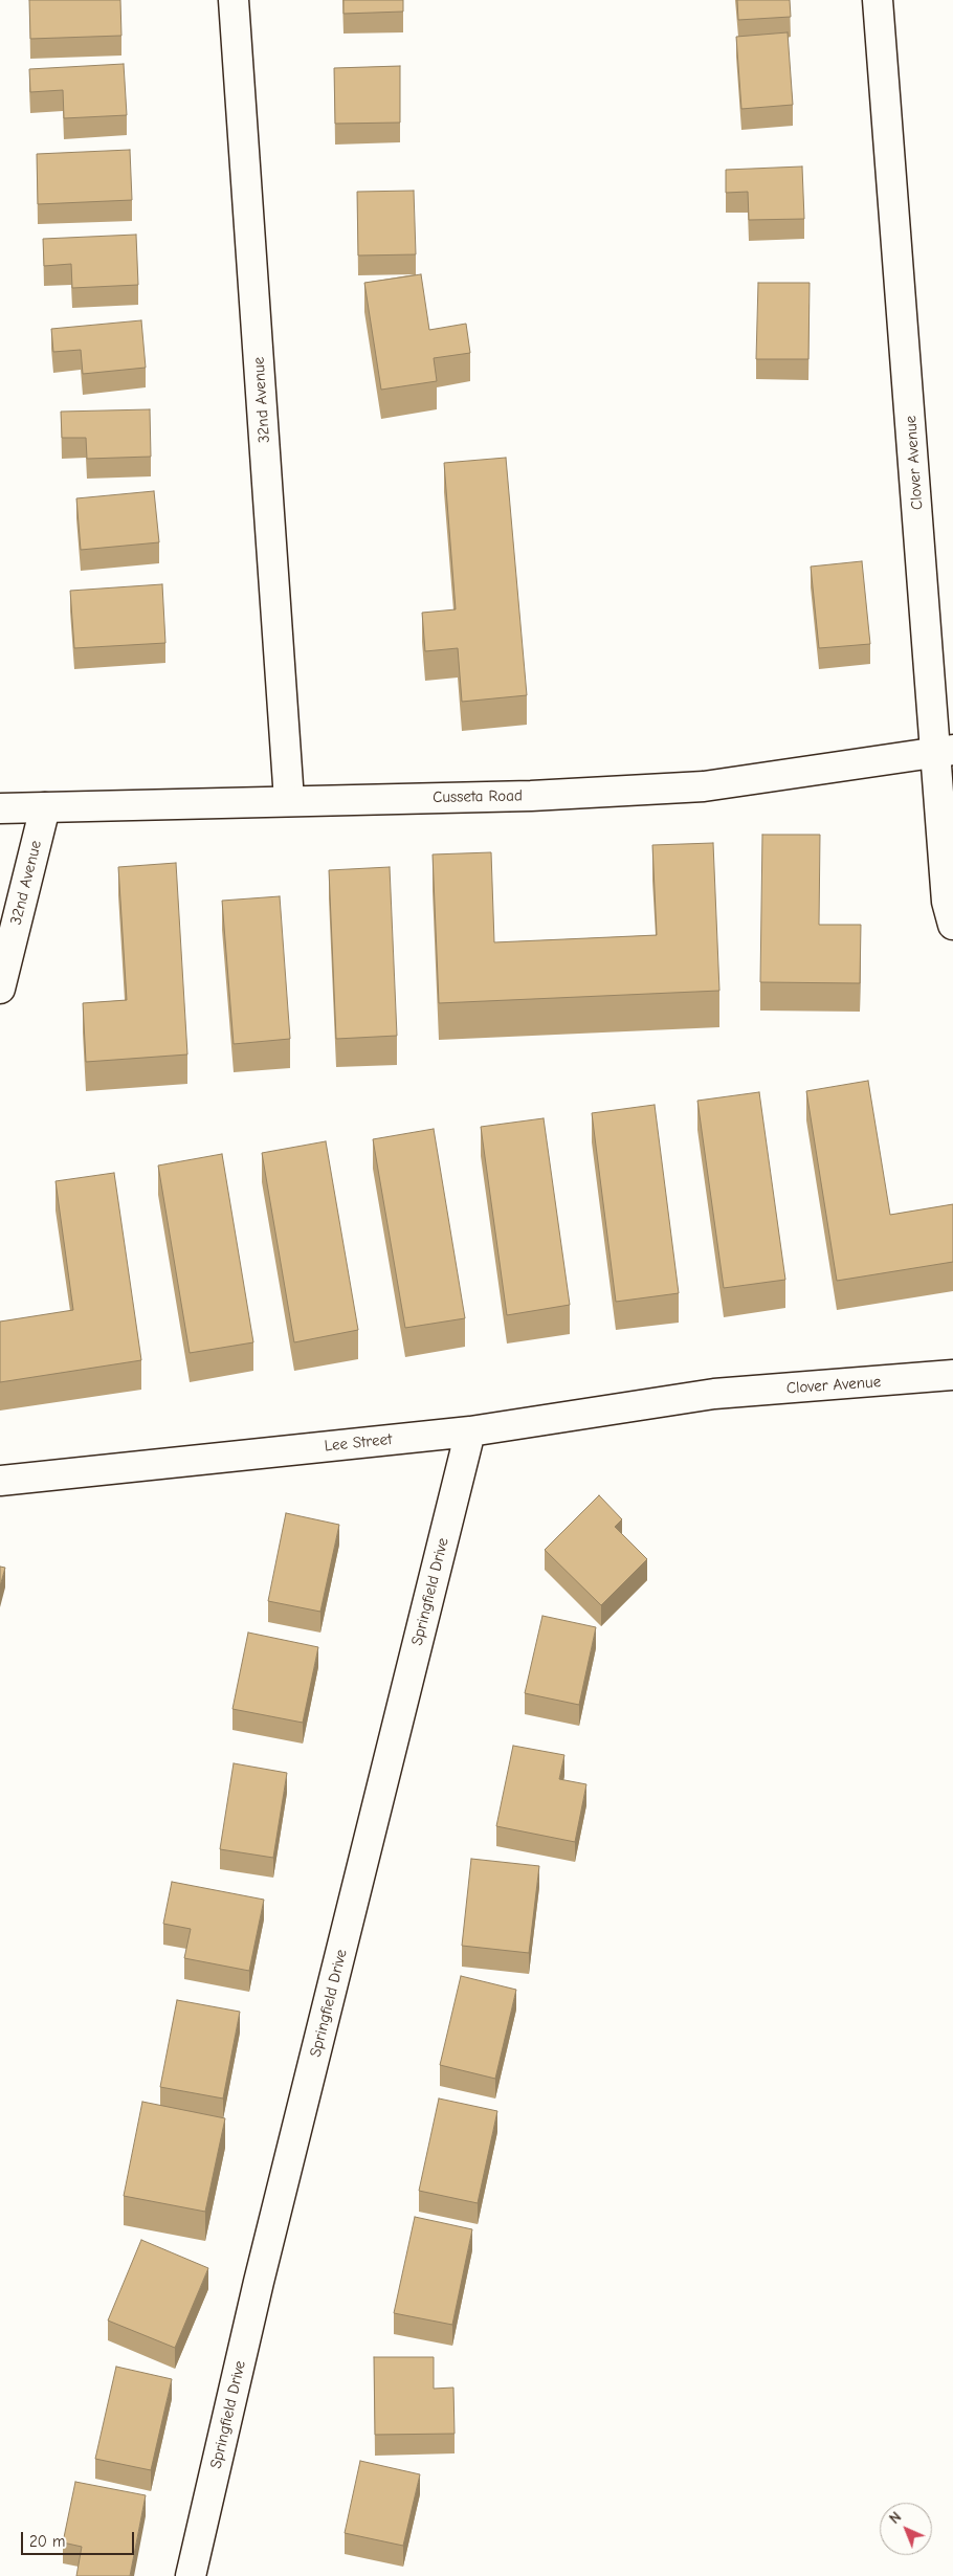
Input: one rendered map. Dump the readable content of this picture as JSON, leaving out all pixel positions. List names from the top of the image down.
{
  "streets": {
    "street": [
      "32nd Avenue",
      "Clover Avenue",
      "Cusseta Road",
      "Lee Street",
      "Springfield Drive"
    ]
  },
  "crossings": [
    ["32nd Avenue", "Cusseta Road"],
    ["Clover Avenue", "Cusseta Road"],
    ["Clover Avenue", "Lee Street"],
    ["Lee Street", "Springfield Drive"]
  ],
  "scale_bar": "20 m",
  "north": "top left"
}
